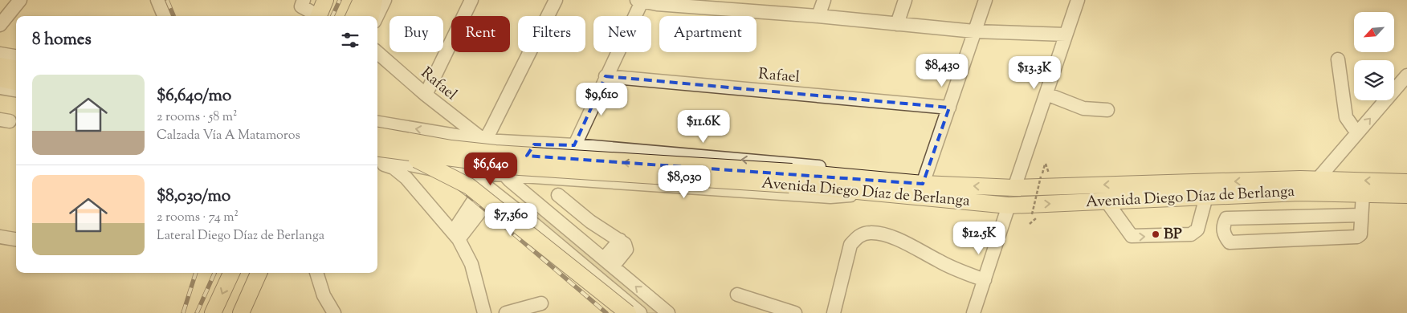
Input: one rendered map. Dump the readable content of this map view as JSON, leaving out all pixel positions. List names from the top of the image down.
{
  "streets": {
    "main road": ["Avenida Diego Díaz de Berlanga"],
    "street": ["Rafael"]
  },
  "places": ["BP"],
  "north": "bottom left",
  "page": {
    "chip": [
      "Buy",
      "Rent",
      "Filters",
      "New",
      "Apartment"
    ],
    "heading": "8 homes",
    "price": [
      "$8,430",
      "$13.3K",
      "$9,610",
      "$11.6K",
      "$6,640",
      "$8,030",
      "$7,360",
      "$12.5K"
    ],
    "list": [
      {
        "name": "$6,640/mo",
        "note": "2 rooms · 58 m² · Calzada Vía A Matamoros"
      },
      {
        "name": "$8,030/mo",
        "note": "2 rooms · 74 m² · Lateral Diego Díaz de Berlanga"
      }
    ]
  }
}
